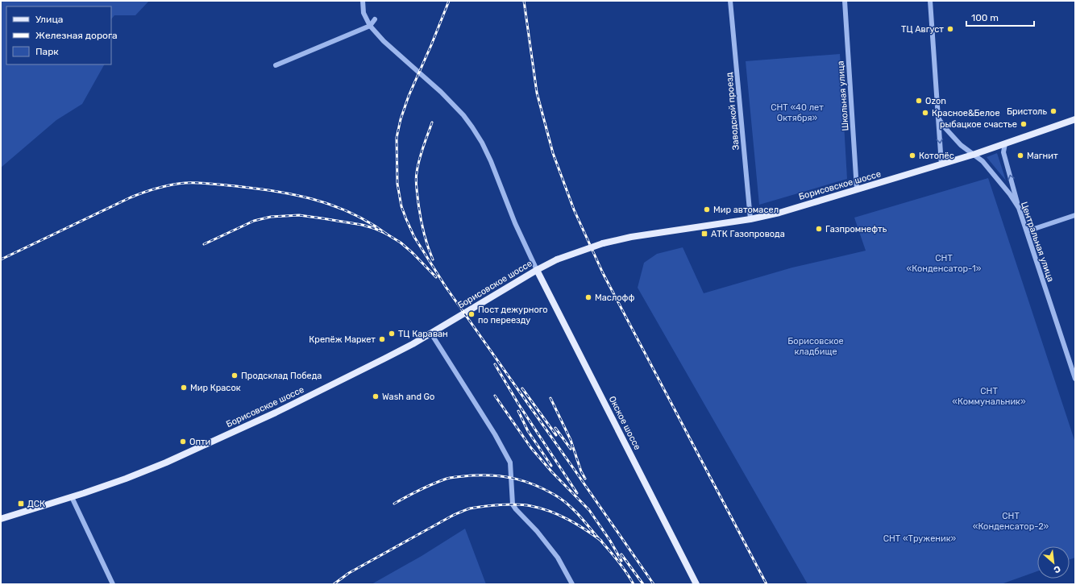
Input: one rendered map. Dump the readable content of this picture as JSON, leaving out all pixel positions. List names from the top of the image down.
{
  "streets": {
    "main road": ["Борисовское шоссе", "Окское шоссе"],
    "street": ["Школьная улица", "Заводской проезд", "Центральная улица"]
  },
  "crossings": [
    ["Школьная улица", "Борисовское шоссе"],
    ["Заводской проезд", "Борисовское шоссе"],
    ["Борисовское шоссе", "Центральная улица"],
    ["Борисовское шоссе", "Окское шоссе"]
  ],
  "parks": [
    "СНТ «40 лет Октября»",
    "СНТ «Конденсатор-1»",
    "Борисовское кладбище",
    "СНТ «Коммунальник»",
    "СНТ «Конденсатор-2»",
    "СНТ «Труженик»"
  ],
  "places": {
    "other": [
      "ТЦ Август",
      "Ozon",
      "Бристоль",
      "Красное&Белое",
      "рыбацкое счастье",
      "Котопёс",
      "Магнит",
      "Мир автомасел",
      "Газпромнефть",
      "Маслофф",
      "Пост дежурного по переезду",
      "ТЦ Караван",
      "Крепёж Маркет",
      "Продсклад Победа",
      "Мир Красок",
      "Wash and Go",
      "Опти"
    ],
    "transit": ["АТК Газопровода", "ДСК"]
  },
  "legend": ["Улица", "Железная дорога", "Парк"],
  "scale_bar": "100 m",
  "north": "bottom right"
}
